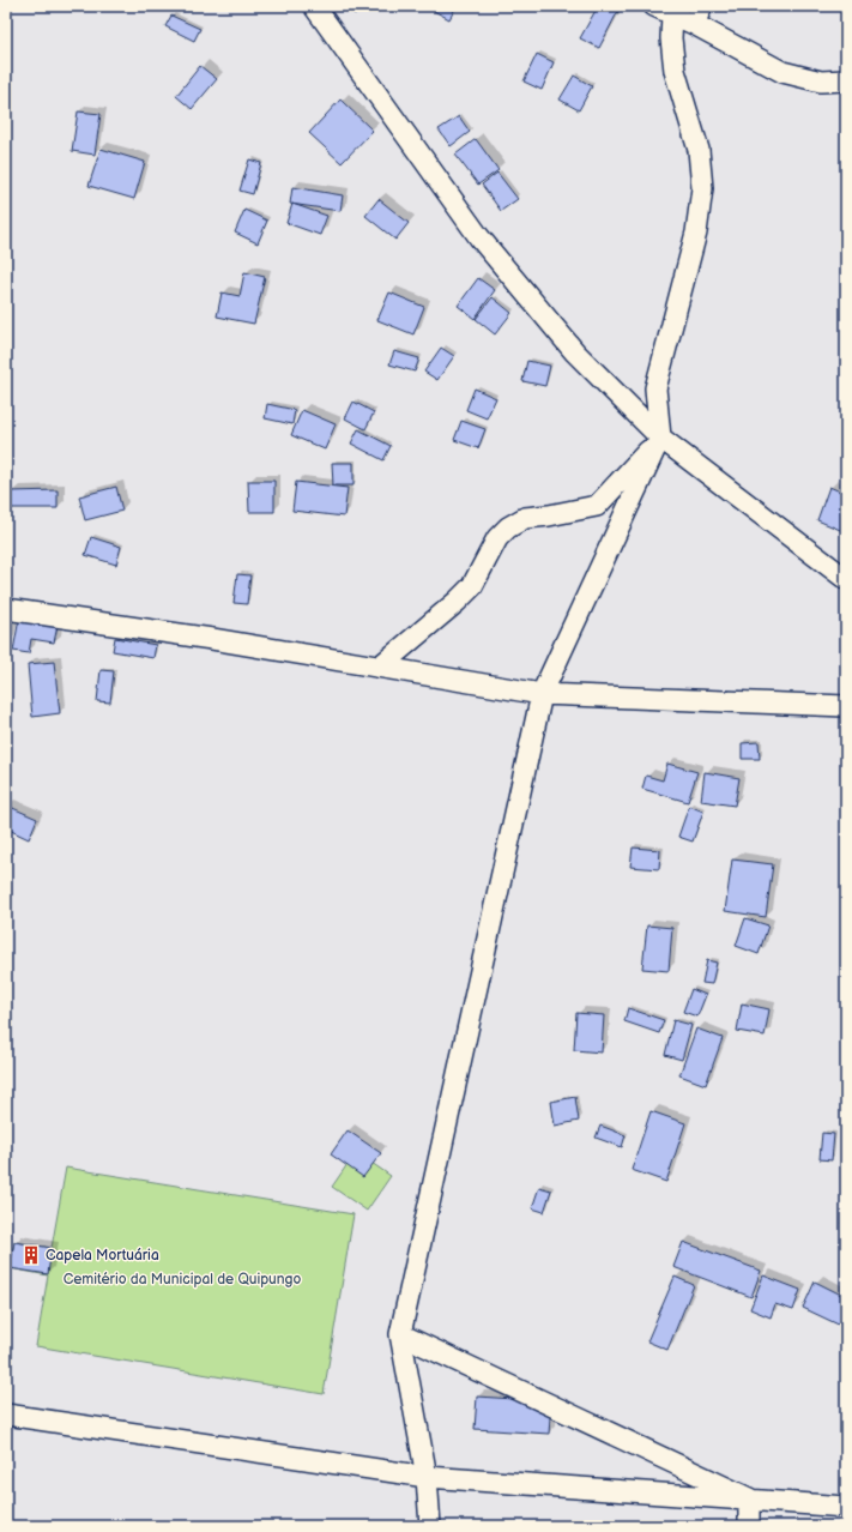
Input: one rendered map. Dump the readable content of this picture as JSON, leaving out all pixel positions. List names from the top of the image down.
{
  "parks": ["Cemitério da Municipal de Quipungo"],
  "places": {
    "building": ["Capela Mortuária"]
  }
}
